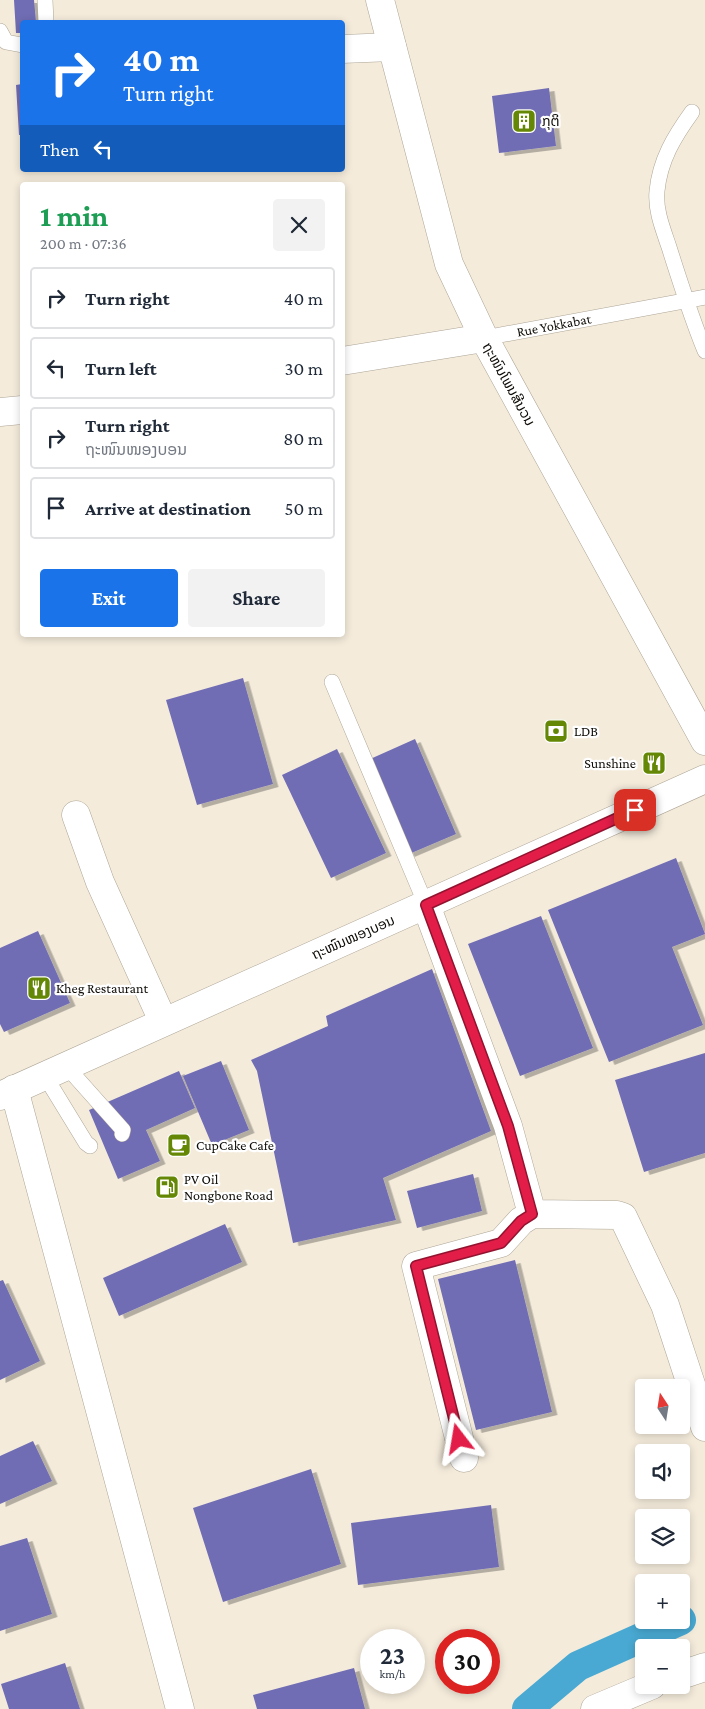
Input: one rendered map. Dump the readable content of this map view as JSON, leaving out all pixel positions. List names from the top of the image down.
{
  "streets": {
    "street": ["Rue Yokkabat", "ຖະໜົນໂພນສີນວນ", "ຖະໜົນໜອງບອນ"]
  },
  "crossings": [
    ["Rue Yokkabat", "ຖະໜົນໂພນສີນວນ"]
  ],
  "places": {
    "building": ["ກຸຕິ"],
    "bank": ["LDB"],
    "restaurant": ["Sunshine", "Kheg Restaurant"],
    "cafe": ["CupCake Cafe"],
    "fuel station": ["PV Oil Nongbone Road"]
  },
  "north": "top",
  "page": {
    "turn": ["40 m", "Turn right"],
    "then": "Then",
    "heading": ["1 min", "200 m · 07:36"],
    "list": [
      {
        "name": "Turn right",
        "value": "40 m"
      },
      {
        "name": "Turn left",
        "value": "30 m"
      },
      {
        "name": "Turn right",
        "note": "ຖະໜົນໜອງບອນ",
        "value": "80 m"
      },
      {
        "name": "Arrive at destination",
        "value": "50 m"
      }
    ],
    "buttons": ["Exit", "Share"],
    "map_buttons": ["+", "−"],
    "speed": "23 km/h",
    "limit": "30"
  }
}
